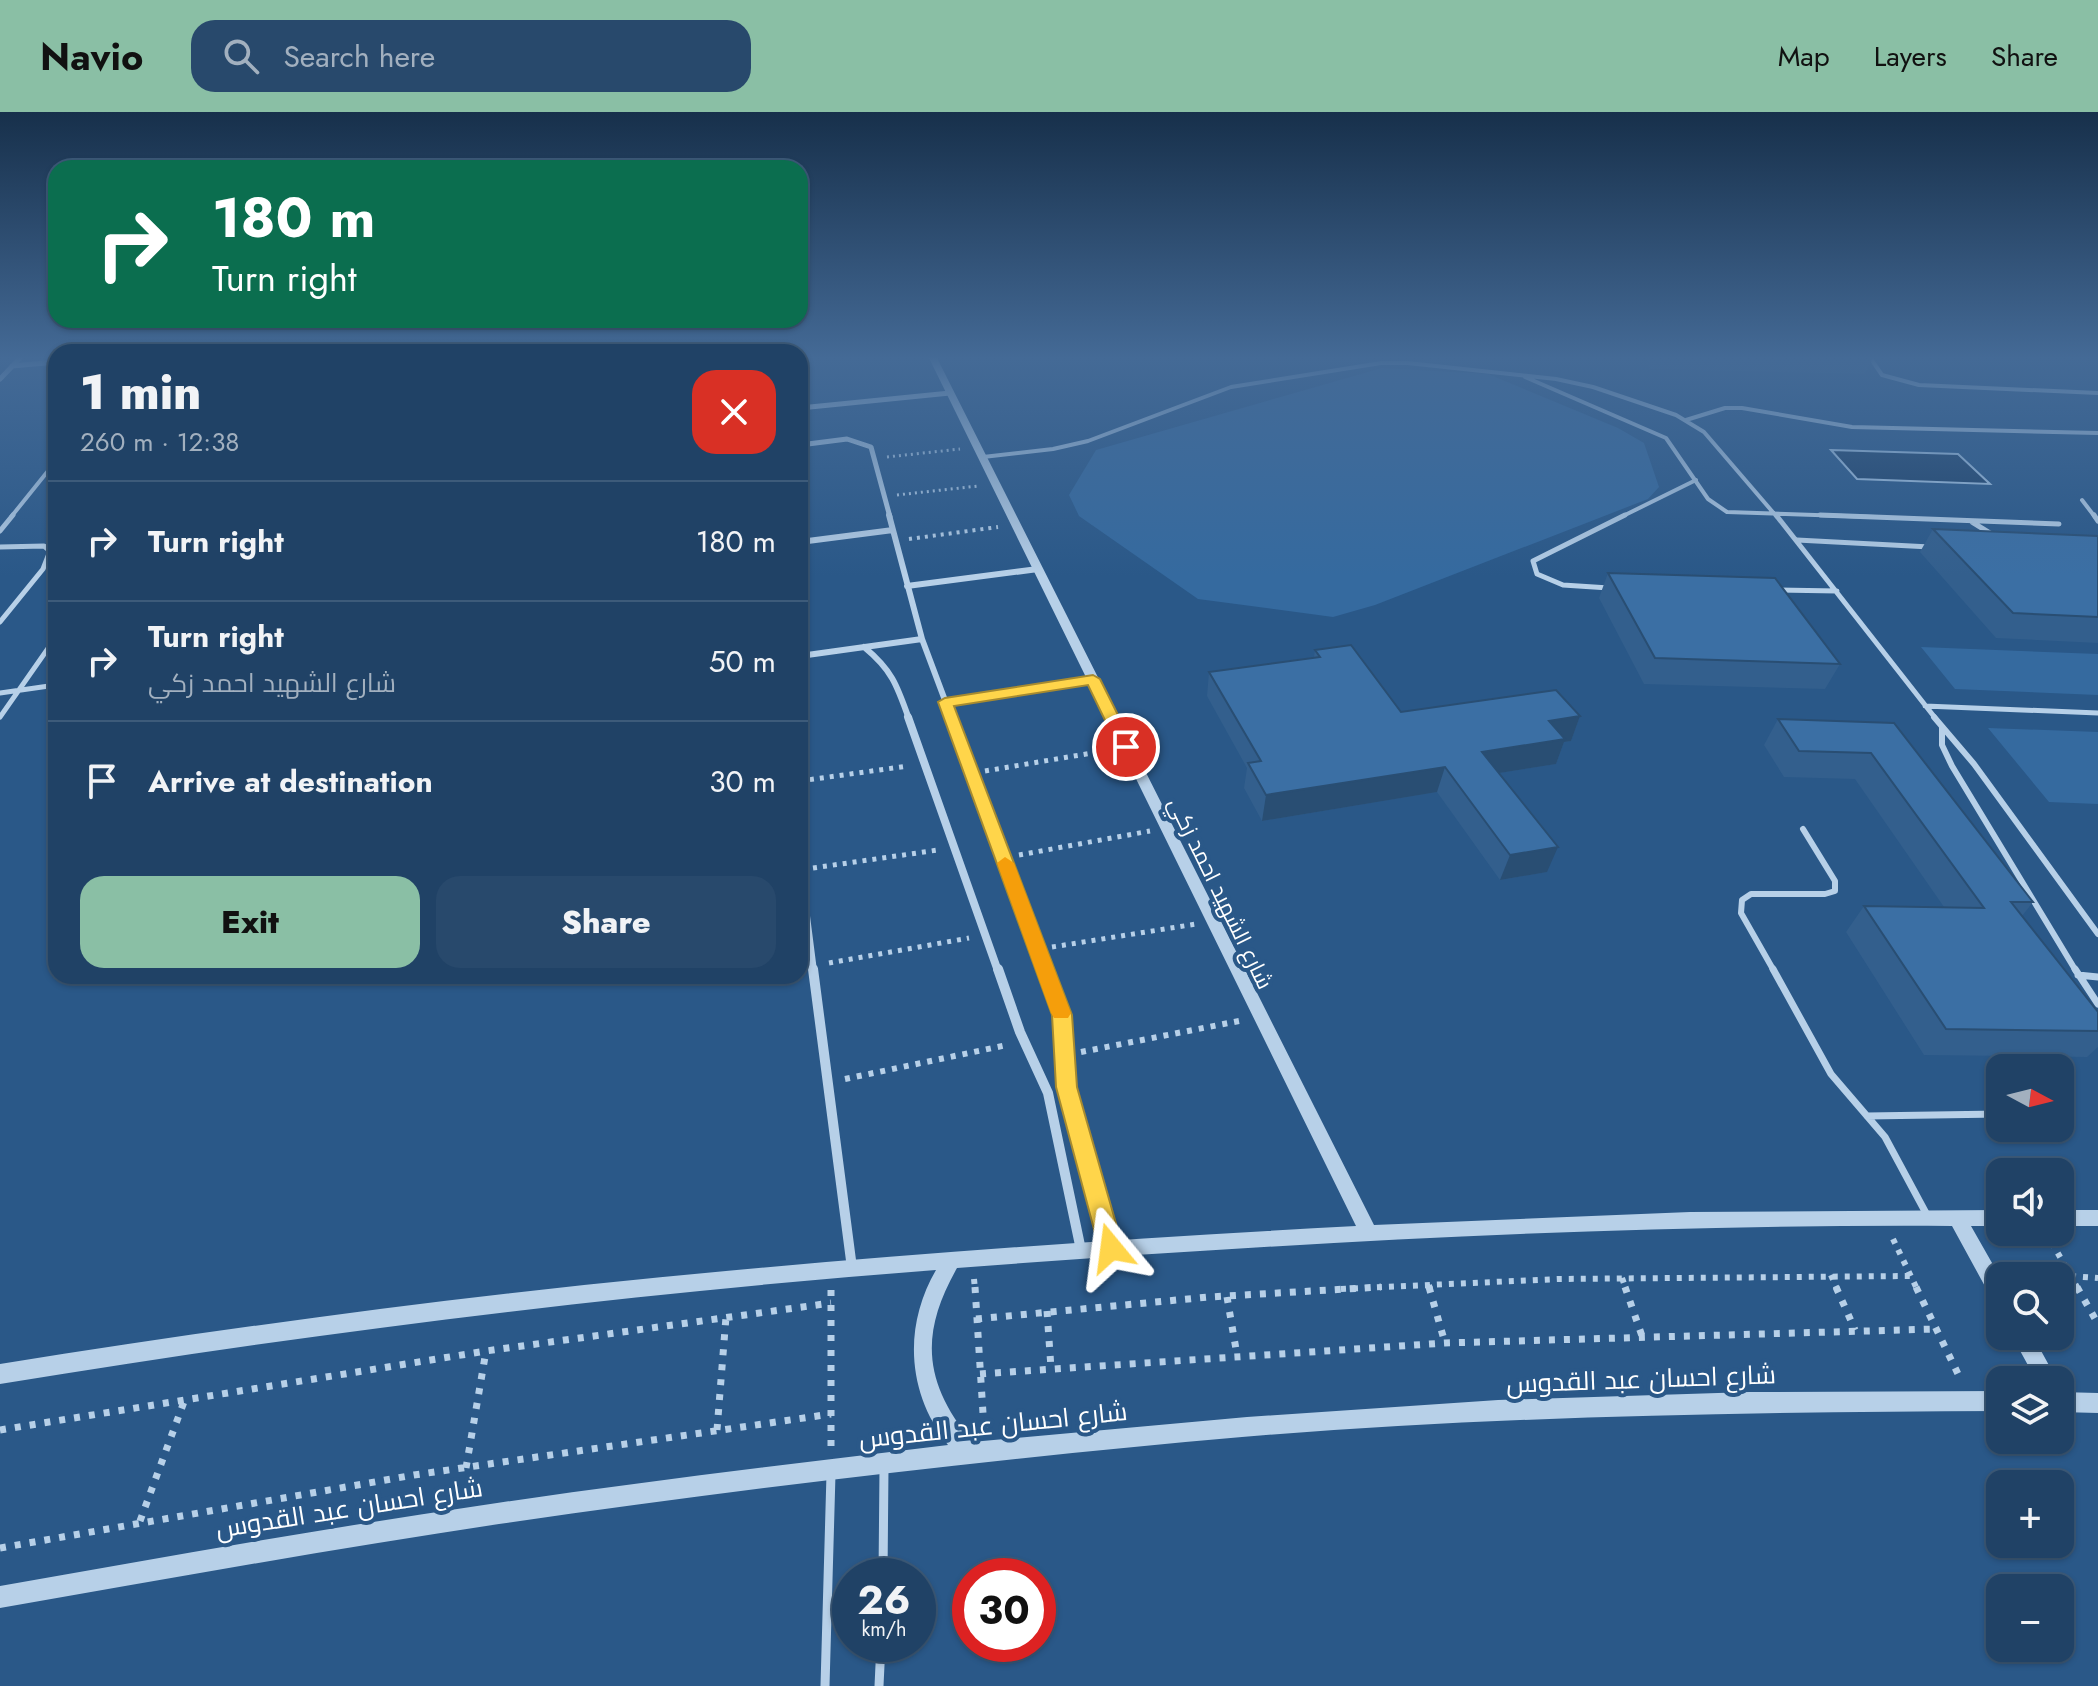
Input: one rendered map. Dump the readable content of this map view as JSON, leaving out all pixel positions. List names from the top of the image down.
{
  "streets": {
    "street": ["شارع الشهيد احمد زكي", "شارع احسان عبد القدوس"]
  },
  "north": "right",
  "page": {
    "header": "Navio",
    "search": "Search here",
    "nav": ["Map", "Layers", "Share"],
    "turn": ["180 m", "Turn right"],
    "heading": ["1 min", "260 m · 12:38"],
    "list": [
      {
        "name": "Turn right",
        "value": "180 m"
      },
      {
        "name": "Turn right",
        "note": "شارع الشهيد احمد زكي",
        "value": "50 m"
      },
      {
        "name": "Arrive at destination",
        "value": "30 m"
      }
    ],
    "buttons": ["Exit", "Share"],
    "map_buttons": ["+", "−"],
    "speed": "26 km/h",
    "limit": "30"
  }
}
